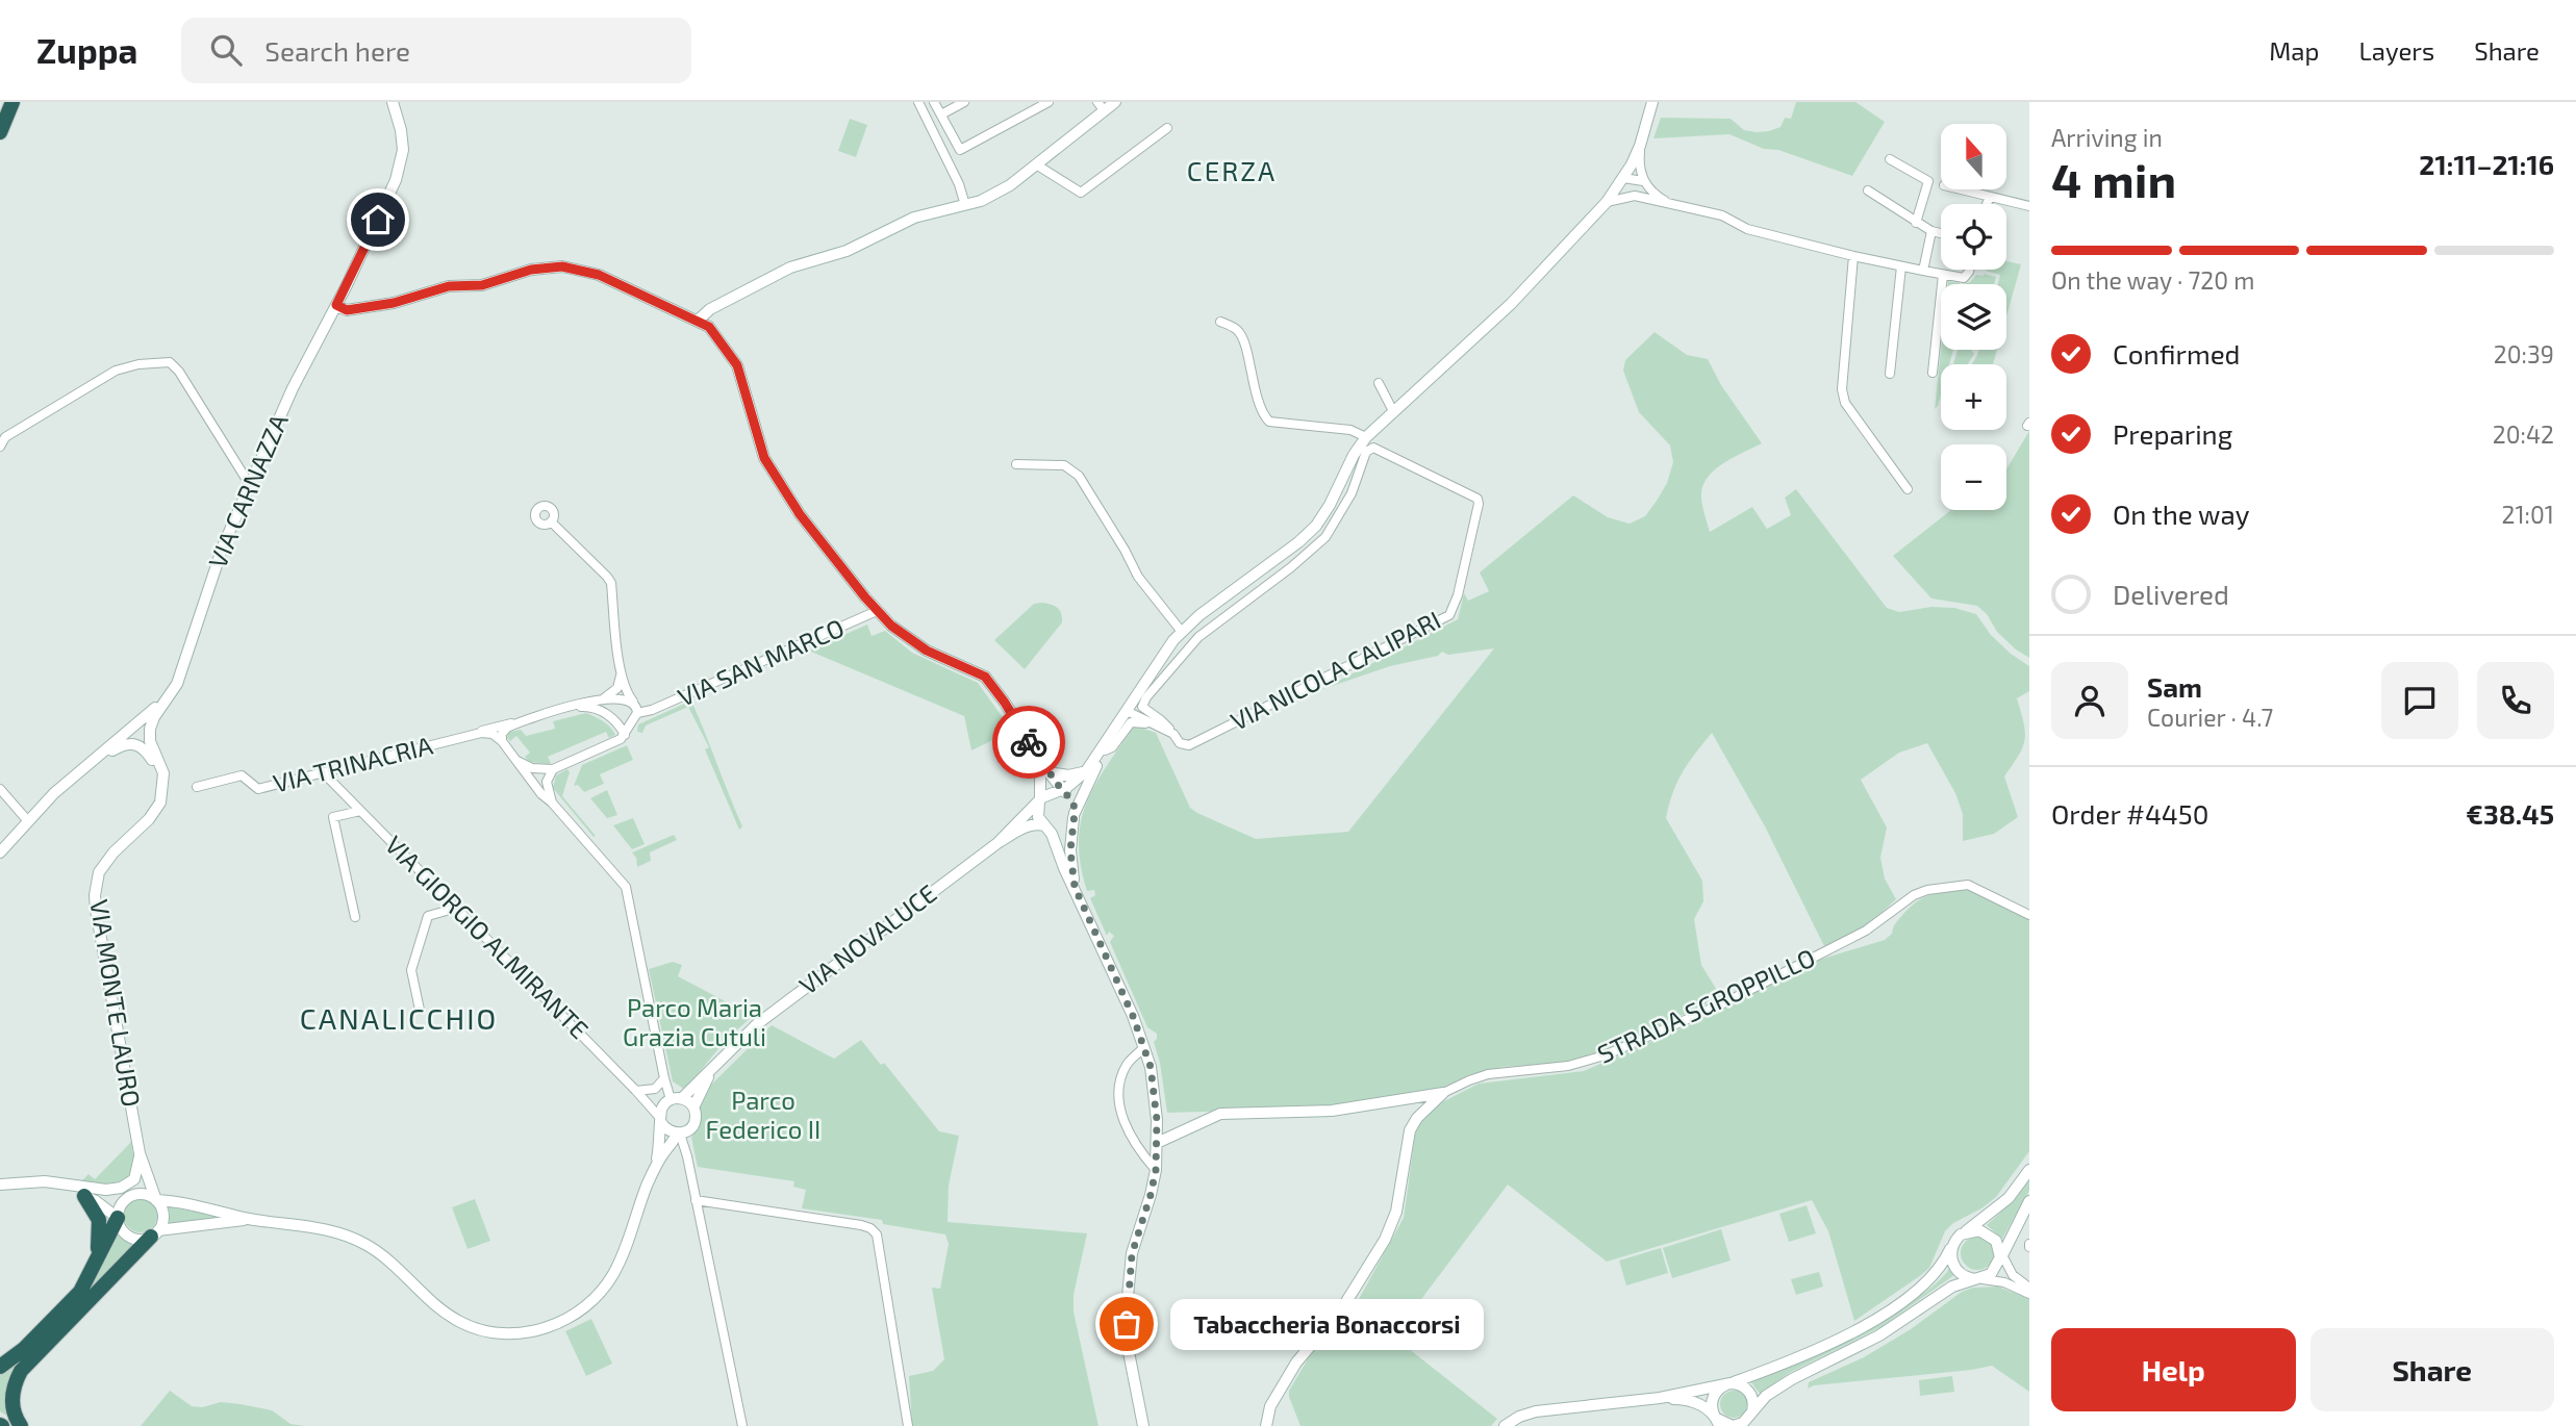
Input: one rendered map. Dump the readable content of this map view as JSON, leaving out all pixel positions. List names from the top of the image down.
{
  "streets": {
    "main road": [
      "VIA CARNAZZA",
      "VIA NOVALUCE",
      "VIA MONTE LAURO",
      "STRADA SGROPPILLO"
    ],
    "street": [
      "VIA SAN MARCO",
      "VIA NICOLA CALIPARI",
      "VIA TRINACRIA",
      "VIA GIORGIO ALMIRANTE"
    ]
  },
  "crossings": [
    ["VIA TRINACRIA", "VIA GIORGIO ALMIRANTE"]
  ],
  "districts": ["CERZA", "CANALICCHIO"],
  "parks": ["Parco Maria Grazia Cutuli", "Parco Federico II"],
  "places": ["Tabaccheria Bonaccorsi"],
  "north": "top",
  "page": {
    "header": "Zuppa",
    "search": "Search here",
    "nav": ["Map", "Layers", "Share"],
    "heading": ["4 min", "Arriving in", "21:11–21:16"],
    "panel": [
      "Sam",
      "Courier · 4.7",
      "Order #4450",
      "€38.45"
    ],
    "map_buttons": ["+", "−"],
    "bar": "On the way · 720 m",
    "list": [
      ["Confirmed", "20:39"],
      ["Preparing", "20:42"],
      ["On the way", "21:01"],
      "Delivered"
    ],
    "bubble": "Tabaccheria Bonaccorsi",
    "buttons": ["Help", "Share"]
  }
}
